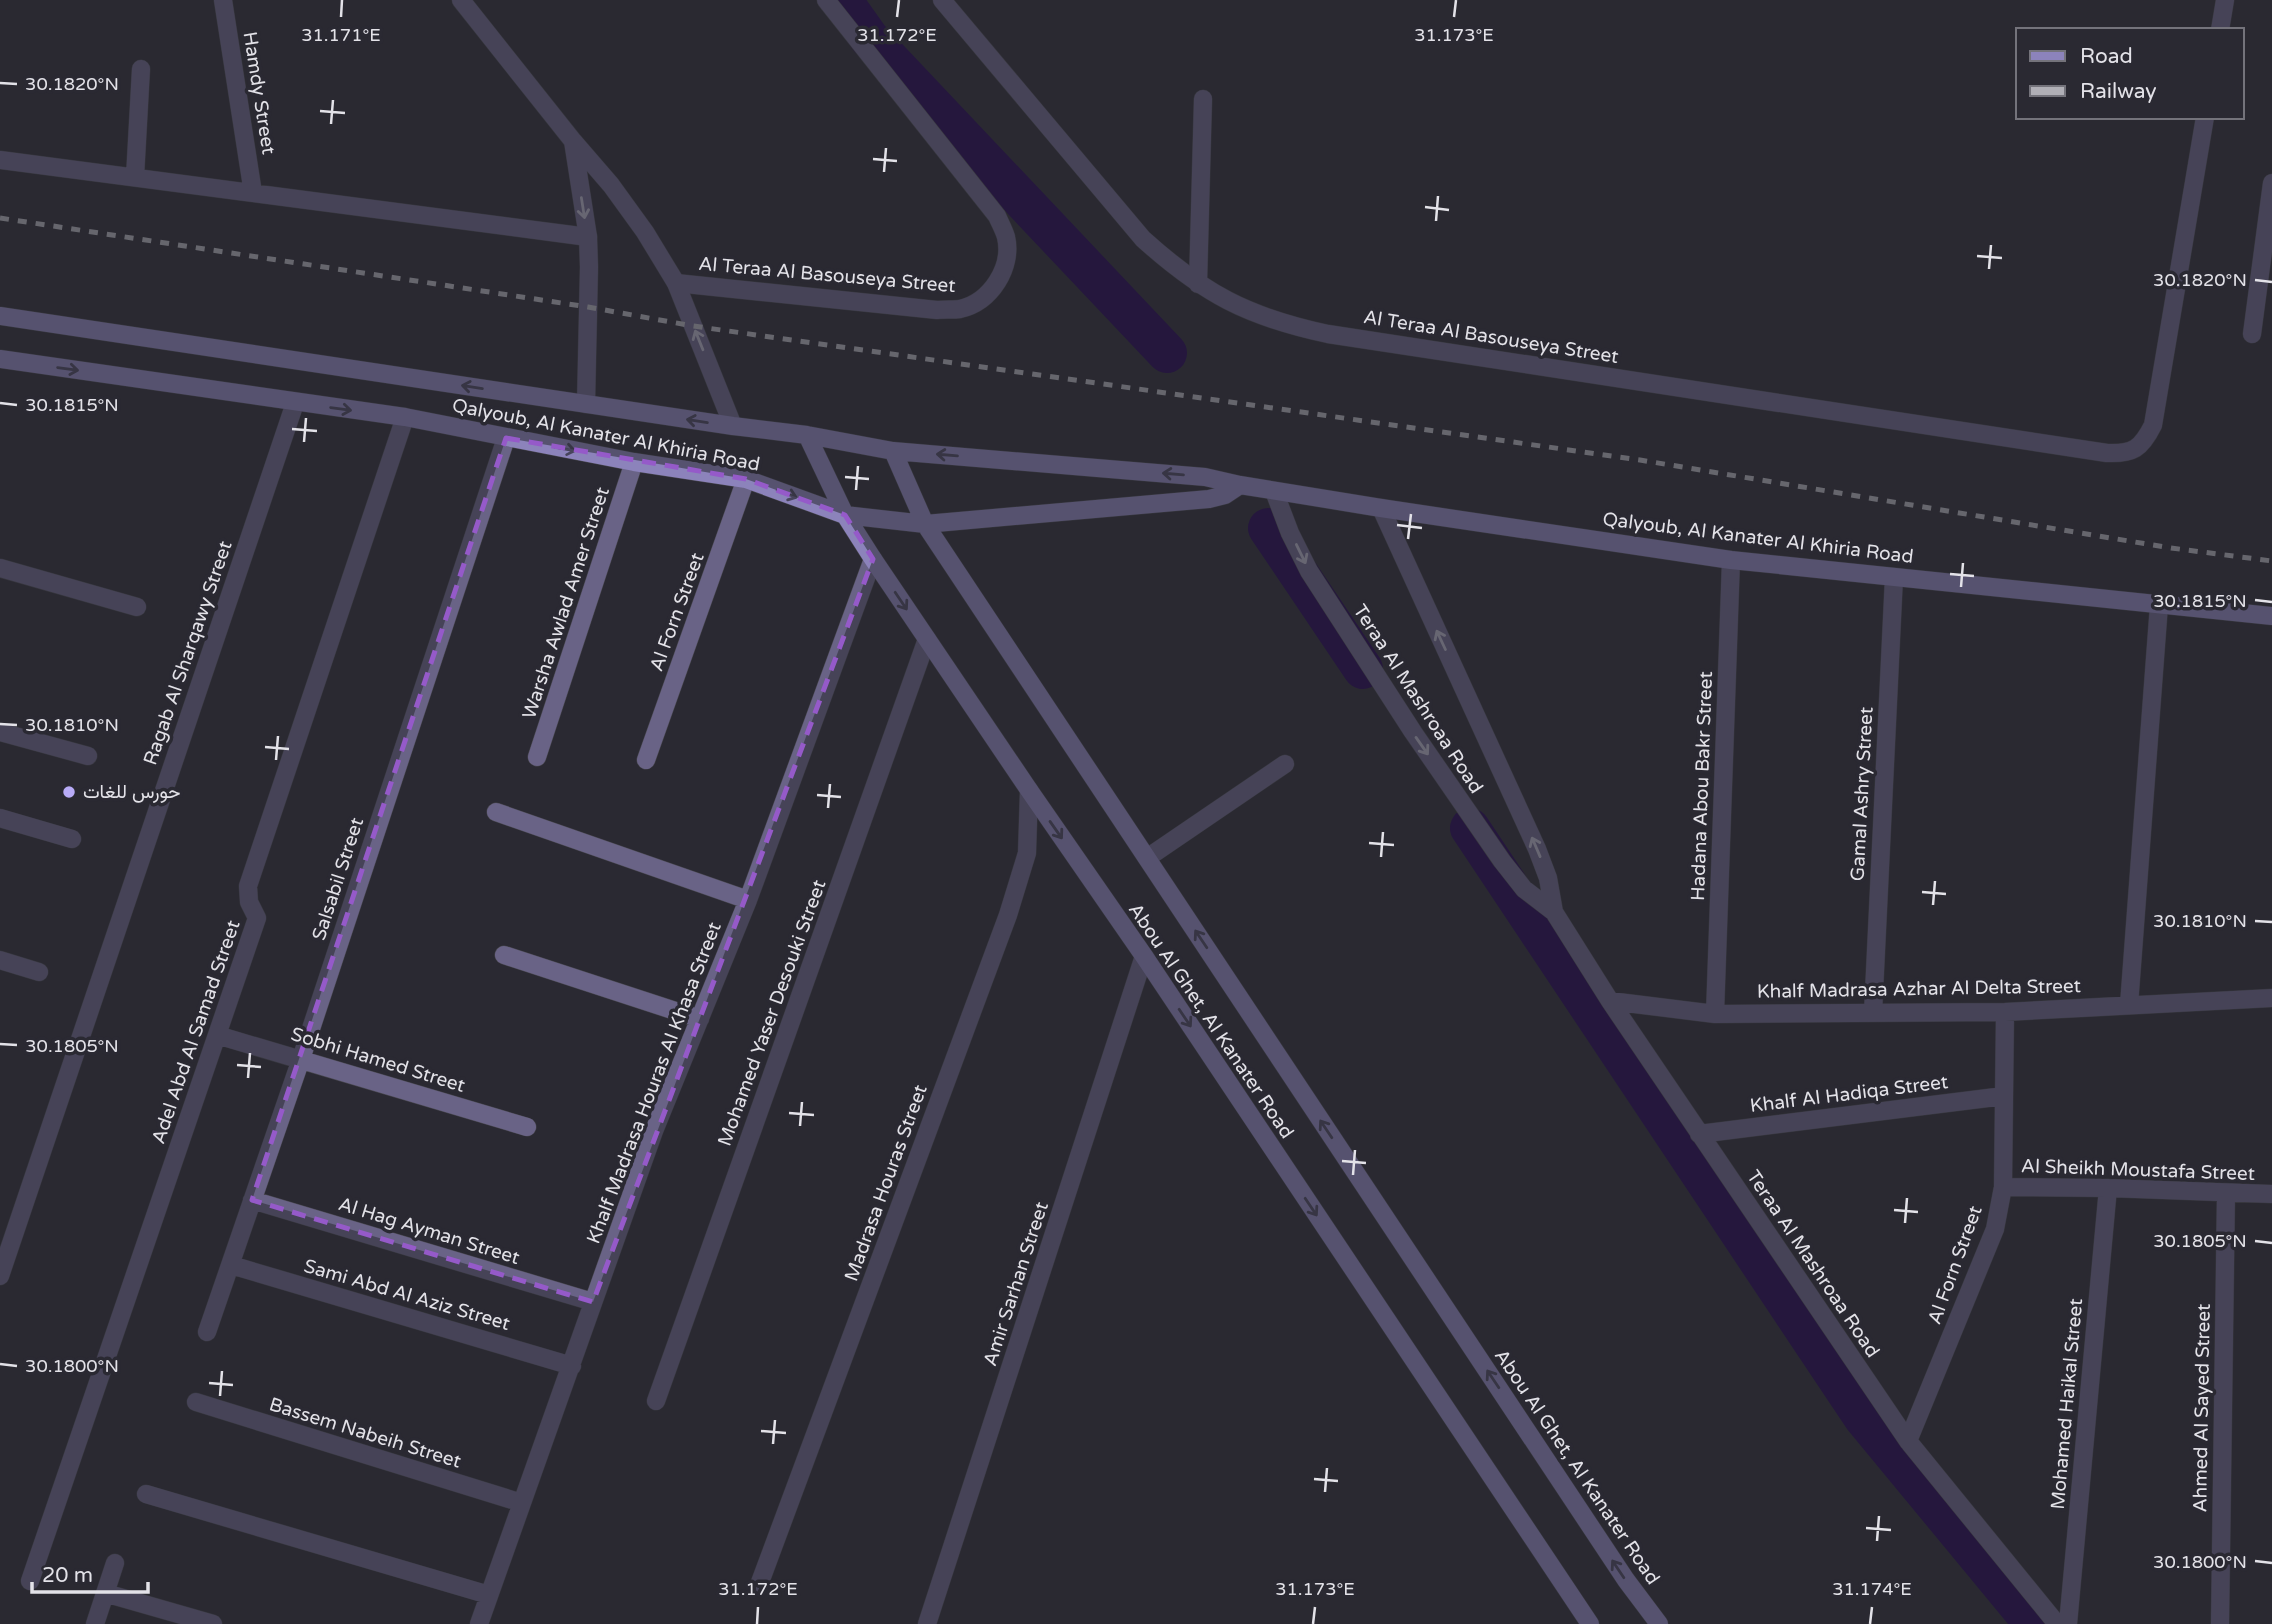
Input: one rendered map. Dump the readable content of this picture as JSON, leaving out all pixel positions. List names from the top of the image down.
{
  "streets": {
    "main road": ["Qalyoub, Al Kanater Al Khiria Road", "Abou Al Ghet, Al Kanater Road"],
    "street": [
      "Hamdy Street",
      "Al Teraa Al Basouseya Street",
      "Warsha Awlad Amer Street",
      "Al Forn Street",
      "Ragab Al Sharqawy Street",
      "Teraa Al Mashroaa Road",
      "Hadana Abou Bakr Street",
      "Gamal Ashry Street",
      "Salsabil Street",
      "Khalf Madrasa Azhar Al Delta Street",
      "Mohamed Yaser Desouki Street",
      "Adel Abd Al Samad Street",
      "Sobhi Hamed Street",
      "Khalf Madrasa Houras Al Khasa Street",
      "Khalf Al Hadiqa Street",
      "Al Sheikh Moustafa Street",
      "Madrasa Houras Street",
      "Al Hag Ayman Street",
      "Amir Sarhan Street",
      "Sami Abd Al Aziz Street",
      "Mohamed Haikal Street",
      "Ahmed Al Sayed Street",
      "Bassem Nabeih Street"
    ]
  },
  "crossings": [
    ["Qalyoub, Al Kanater Al Khiria Road", "Warsha Awlad Amer Street"],
    ["Qalyoub, Al Kanater Al Khiria Road", "Al Forn Street"],
    ["Qalyoub, Al Kanater Al Khiria Road", "Ragab Al Sharqawy Street"],
    ["Qalyoub, Al Kanater Al Khiria Road", "Teraa Al Mashroaa Road"],
    ["Qalyoub, Al Kanater Al Khiria Road", "Hadana Abou Bakr Street"],
    ["Qalyoub, Al Kanater Al Khiria Road", "Gamal Ashry Street"],
    ["Qalyoub, Al Kanater Al Khiria Road", "Salsabil Street"],
    ["Qalyoub, Al Kanater Al Khiria Road", "Abou Al Ghet, Al Kanater Road"],
    ["Qalyoub, Al Kanater Al Khiria Road", "Adel Abd Al Samad Street"],
    ["Al Forn Street", "Teraa Al Mashroaa Road"],
    ["Al Forn Street", "Khalf Madrasa Azhar Al Delta Street"],
    ["Al Forn Street", "Khalf Al Hadiqa Street"],
    ["Al Forn Street", "Al Sheikh Moustafa Street"],
    ["Teraa Al Mashroaa Road", "Khalf Madrasa Azhar Al Delta Street"],
    ["Teraa Al Mashroaa Road", "Khalf Al Hadiqa Street"],
    ["Hadana Abou Bakr Street", "Khalf Madrasa Azhar Al Delta Street"],
    ["Gamal Ashry Street", "Khalf Madrasa Azhar Al Delta Street"],
    ["Salsabil Street", "Sobhi Hamed Street"],
    ["Salsabil Street", "Al Hag Ayman Street"],
    ["Salsabil Street", "Sami Abd Al Aziz Street"],
    ["Mohamed Yaser Desouki Street", "Abou Al Ghet, Al Kanater Road"],
    ["Abou Al Ghet, Al Kanater Road", "Khalf Madrasa Houras Al Khasa Street"],
    ["Abou Al Ghet, Al Kanater Road", "Madrasa Houras Street"],
    ["Abou Al Ghet, Al Kanater Road", "Amir Sarhan Street"],
    ["Adel Abd Al Samad Street", "Sobhi Hamed Street"],
    ["Khalf Madrasa Houras Al Khasa Street", "Al Hag Ayman Street"],
    ["Khalf Madrasa Houras Al Khasa Street", "Sami Abd Al Aziz Street"],
    ["Khalf Madrasa Houras Al Khasa Street", "Bassem Nabeih Street"],
    ["Al Sheikh Moustafa Street", "Mohamed Haikal Street"],
    ["Al Sheikh Moustafa Street", "Ahmed Al Sayed Street"]
  ],
  "places": ["حورس للغات"],
  "legend": ["Road", "Railway"],
  "scale_bar": "20 m",
  "coordinates": [
    "31.171°E",
    "31.172°E",
    "31.173°E",
    "30.1820°N",
    "30.1815°N",
    "30.1810°N",
    "30.1805°N",
    "30.1800°N",
    "31.174°E"
  ]
}
